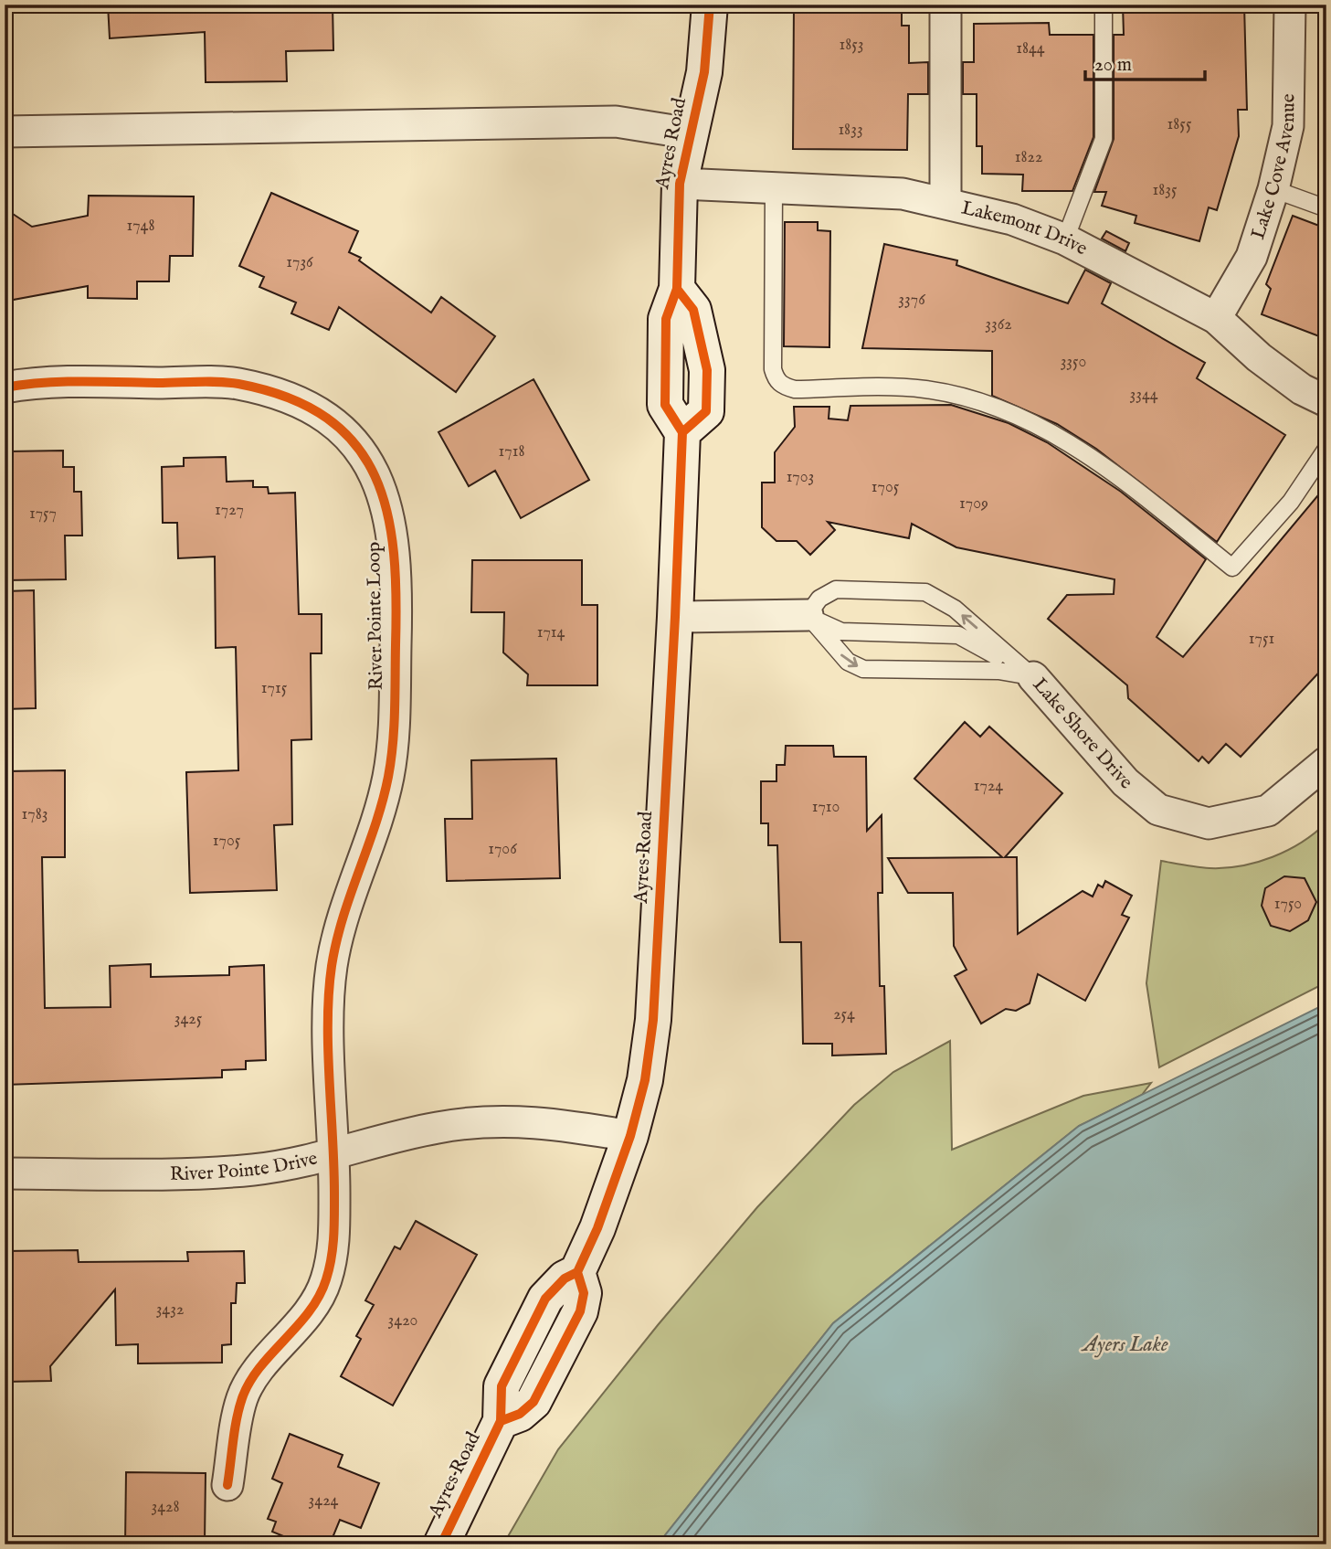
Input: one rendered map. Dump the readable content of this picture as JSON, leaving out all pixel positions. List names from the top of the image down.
{
  "streets": {
    "street": [
      "Ayres Road",
      "Lake Cove Avenue",
      "Lakemont Drive",
      "River Pointe Loop",
      "Lake Shore Drive",
      "River Pointe Drive"
    ]
  },
  "crossings": [
    ["Ayres Road", "Lakemont Drive"],
    ["Ayres Road", "Lake Shore Drive"],
    ["Ayres Road", "River Pointe Drive"],
    ["Lake Cove Avenue", "Lakemont Drive"],
    ["River Pointe Loop", "River Pointe Drive"]
  ],
  "water": ["Ayers Lake"],
  "house_numbers": [
    "1853",
    "1844",
    "1855",
    "1833",
    "1822",
    "1835",
    "1748",
    "1736",
    "3376",
    "3362",
    "3350",
    "3344",
    "1718",
    "1703",
    "1705",
    "1709",
    "1727",
    "1757",
    "1714",
    "1751",
    "1715",
    "1724",
    "1710",
    "1783",
    "1705",
    "1706",
    "1750",
    "254",
    "3425",
    "3432",
    "3420",
    "3424",
    "3428"
  ],
  "scale_bar": "20 m"
}
